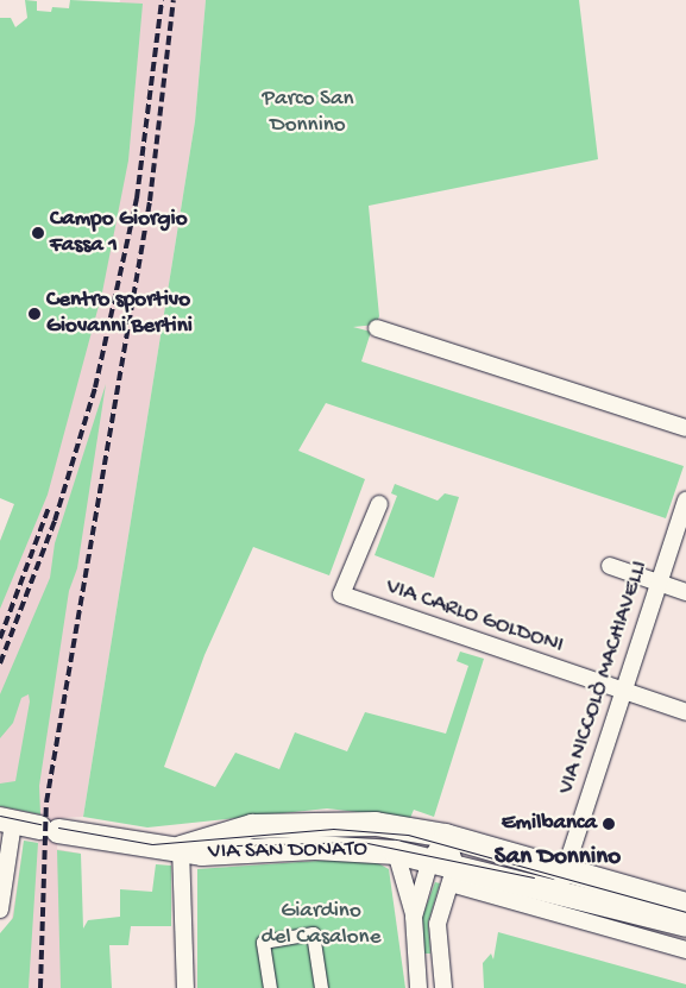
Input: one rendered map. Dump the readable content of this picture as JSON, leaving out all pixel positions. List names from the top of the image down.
{
  "streets": {
    "main road": ["VIA SAN DONATO"],
    "street": ["VIA CARLO GOLDONI", "VIA NICCOLÒ MACHIAVELLI"]
  },
  "crossings": [
    ["VIA CARLO GOLDONI", "VIA NICCOLÒ MACHIAVELLI"],
    ["VIA NICCOLÒ MACHIAVELLI", "VIA SAN DONATO"]
  ],
  "districts": ["San Donnino"],
  "parks": ["Parco San Donnino", "Giardino del Casalone"],
  "places": ["Campo Giorgio Fassa 1", "Centro sportivo Giovanni Bertini", "Emilbanca"]
}
